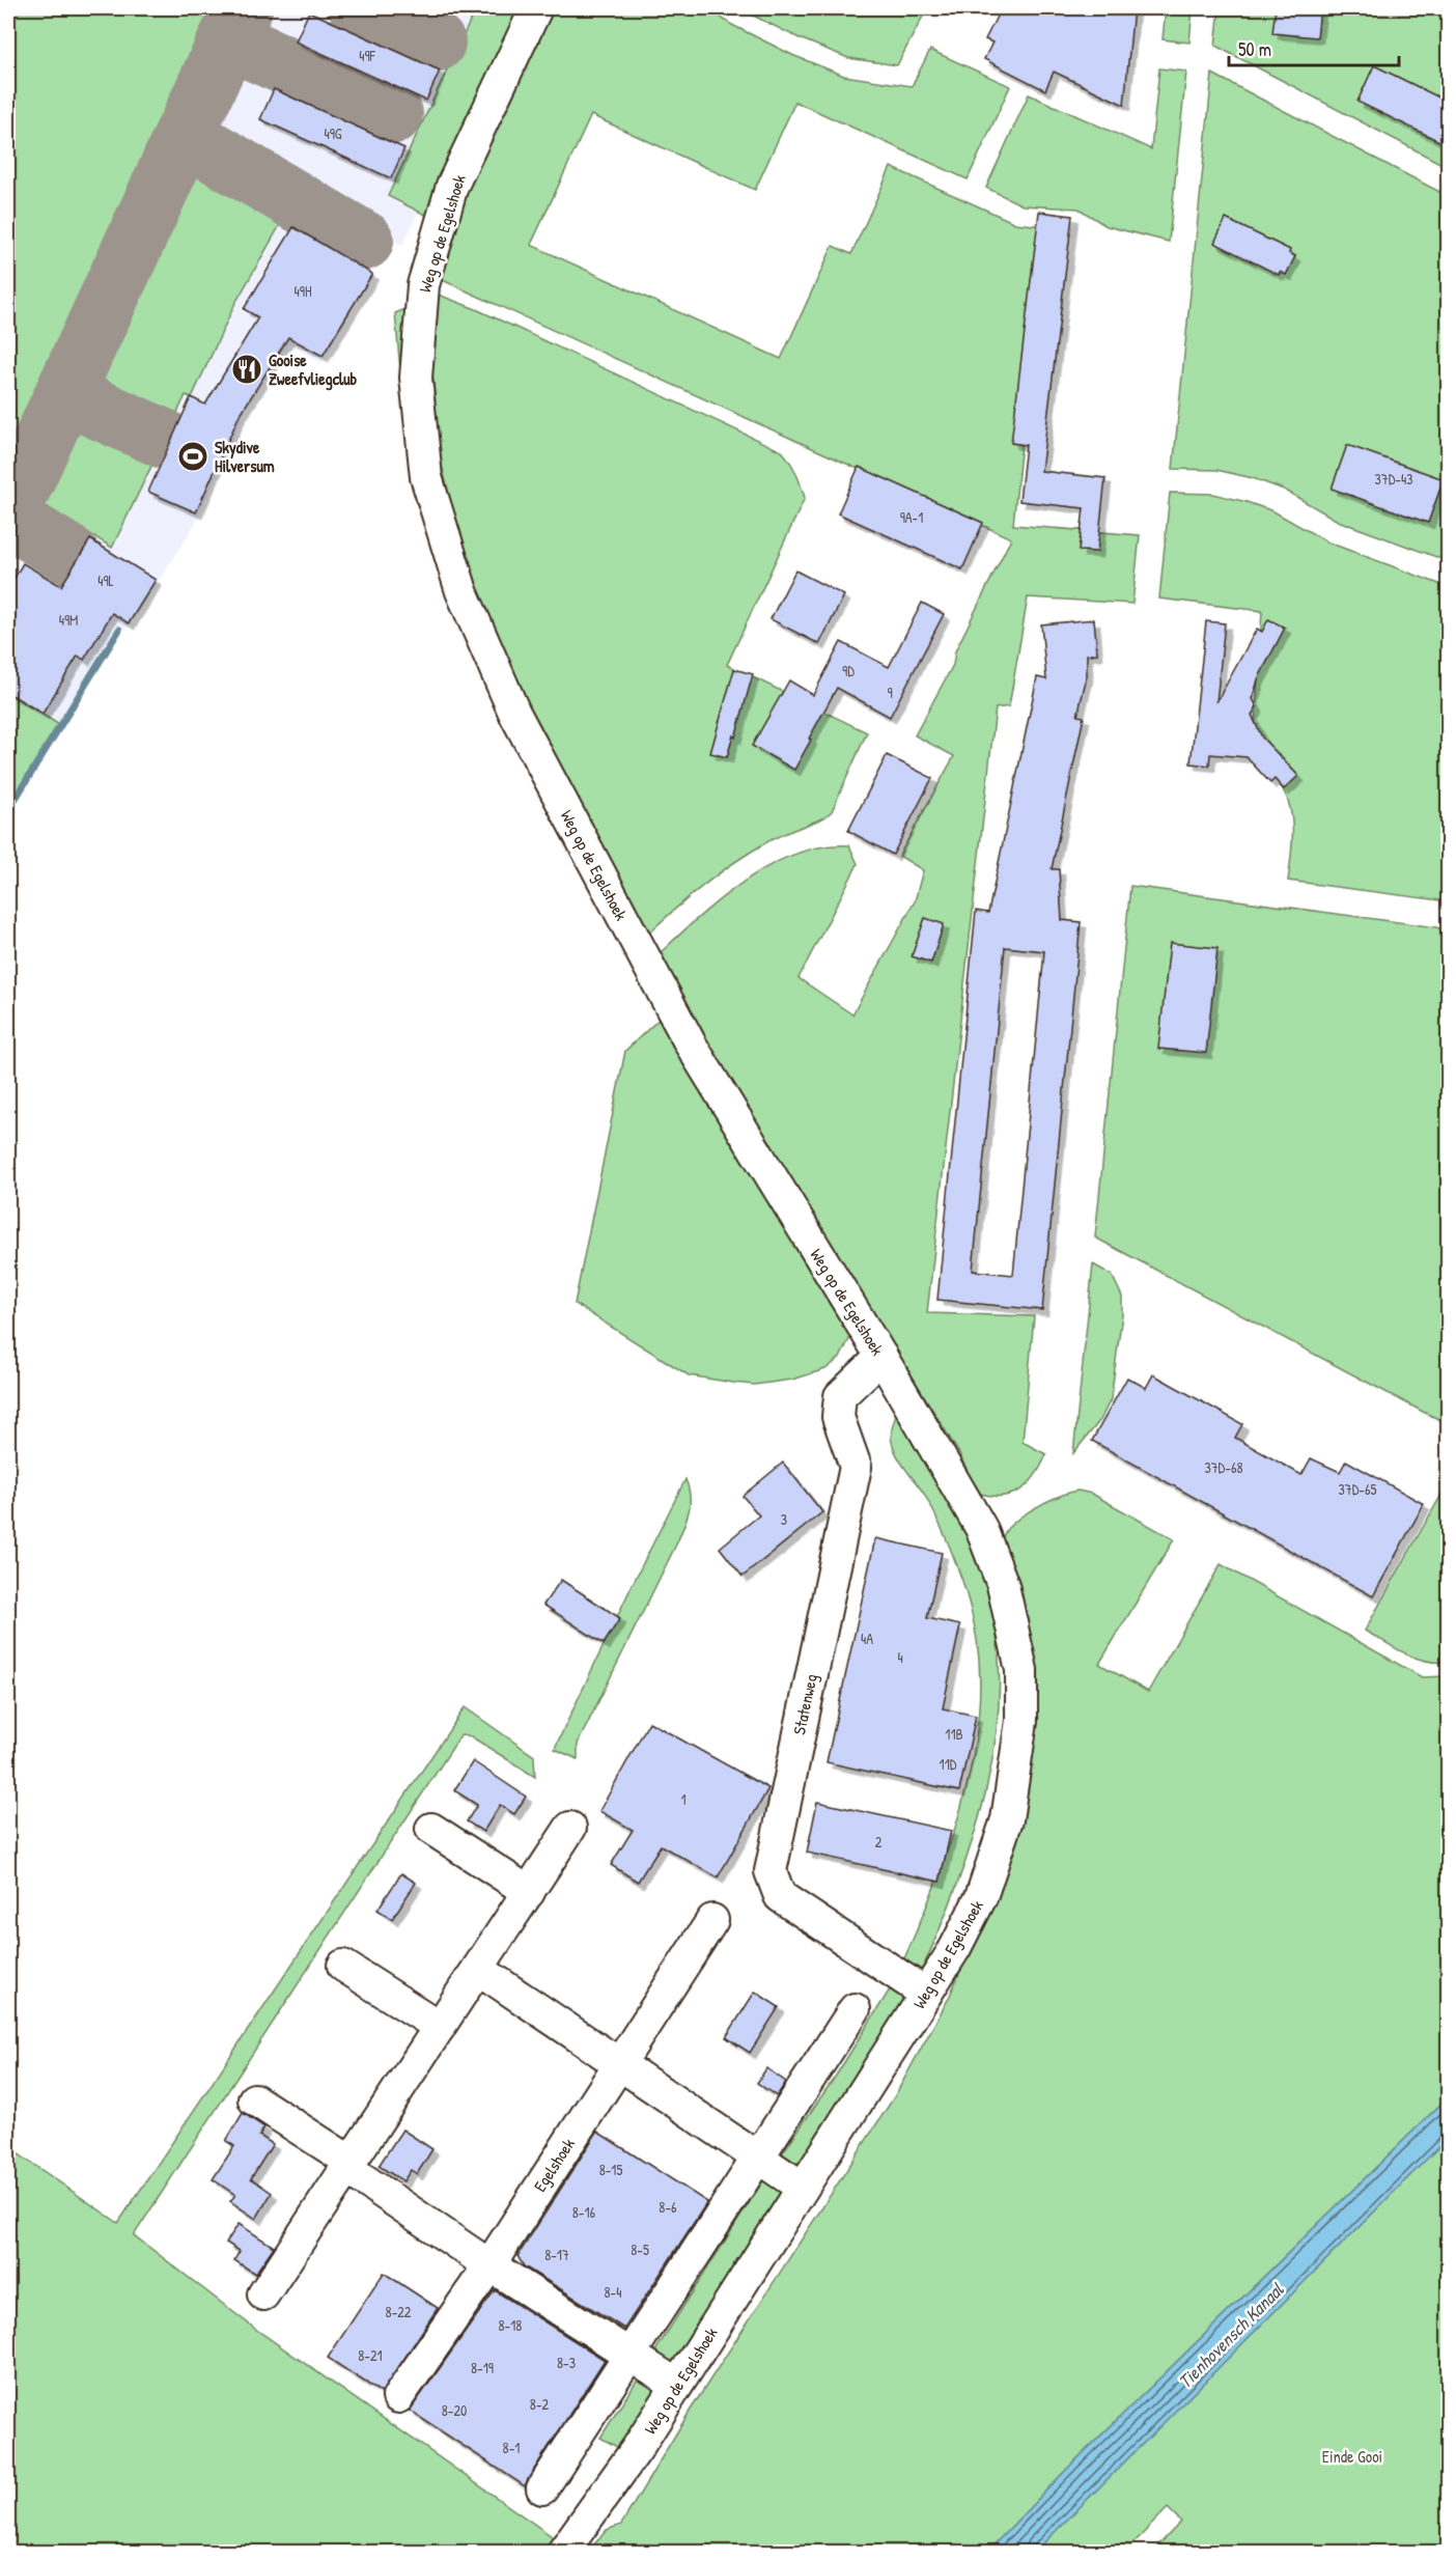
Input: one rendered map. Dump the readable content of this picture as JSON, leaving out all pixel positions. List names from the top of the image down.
{
  "streets": {
    "street": ["Weg op de Egelshoek", "Statenweg", "Egelshoek"]
  },
  "crossings": [
    ["Weg op de Egelshoek", "Statenweg"]
  ],
  "water": ["Tienhovensch Kanaal"],
  "parks": ["Einde Gooi"],
  "places": {
    "restaurant": ["Gooise Zweefvliegclub"],
    "sports": ["Skydive Hilversum"]
  },
  "house_numbers": [
    "49F",
    "49G",
    "49H",
    "37D-43",
    "9A-1",
    "49L",
    "49M",
    "9D",
    "9",
    "37D-68",
    "37D-65",
    "3",
    "4A",
    "4",
    "11B",
    "11D",
    "1",
    "2",
    "8-15",
    "8-6",
    "8-16",
    "8-5",
    "8-17",
    "8-4",
    "8-22",
    "8-18",
    "8-21",
    "8-3",
    "8-19",
    "8-2",
    "8-20",
    "8-1"
  ],
  "scale_bar": "50 m"
}
